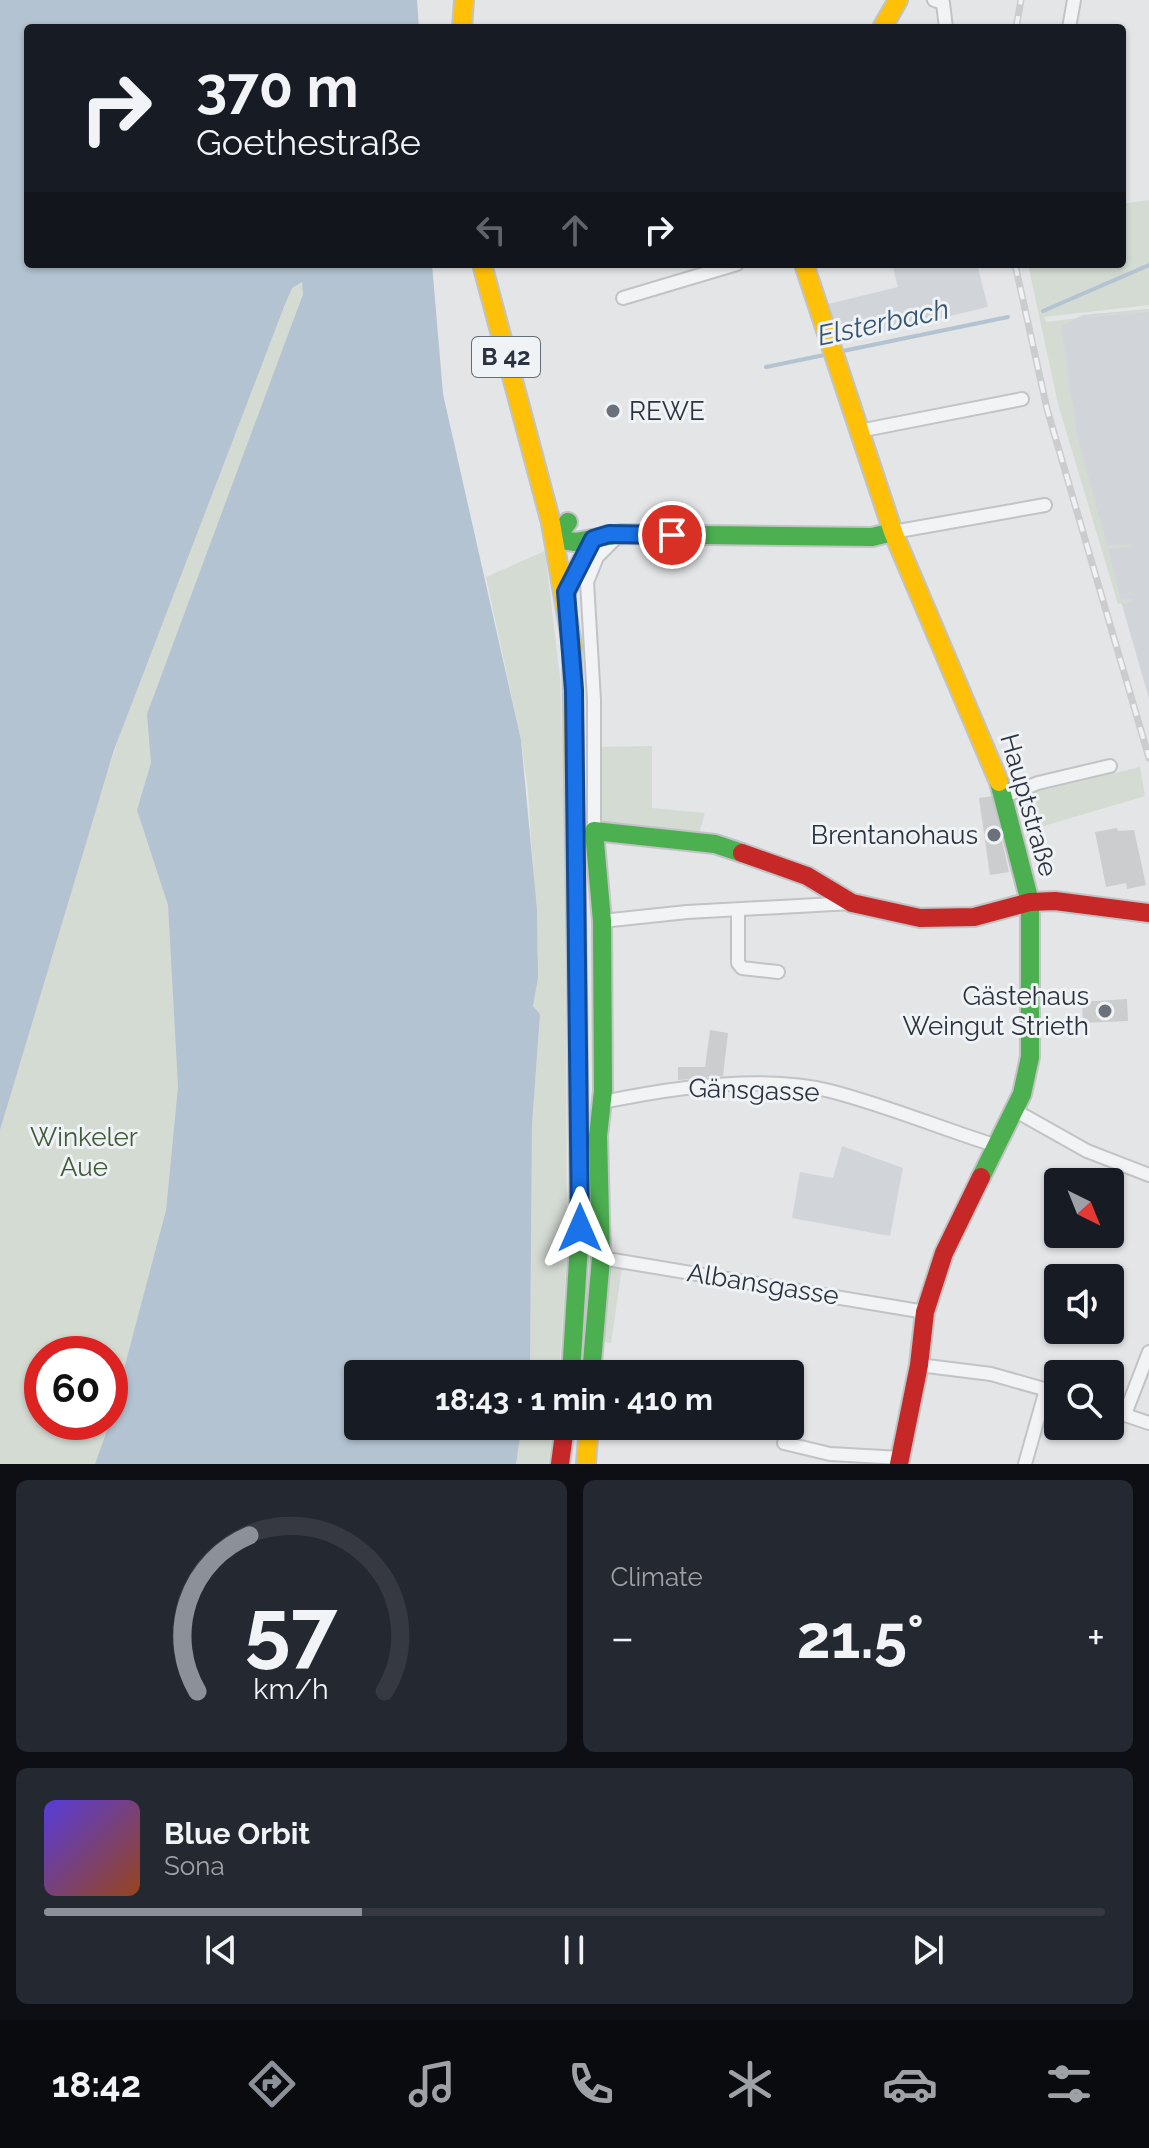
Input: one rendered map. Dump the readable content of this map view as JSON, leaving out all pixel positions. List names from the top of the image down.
{
  "streets": {
    "main road": ["B 42", "Hauptstraße"],
    "street": ["Gänsgasse", "Albansgasse"]
  },
  "crossings": [
    ["Hauptstraße", "Gänsgasse"],
    ["Hauptstraße", "Albansgasse"]
  ],
  "water": ["Elsterbach"],
  "parks": ["Winkeler Aue"],
  "places": ["REWE", "Brentanohaus", "Gästehaus Weingut Strieth"],
  "north": "bottom right",
  "page": {
    "turn": ["370 m", "Goethestraße"],
    "limit": "60",
    "trip": "18:43 · 1 min · 410 m",
    "tile": "Climate",
    "heat": ["−", "21.5°", "+"],
    "song": ["Blue Orbit", "Sona"],
    "tabs": "18:42",
    "gauge": ["57", "km/h"]
  }
}
